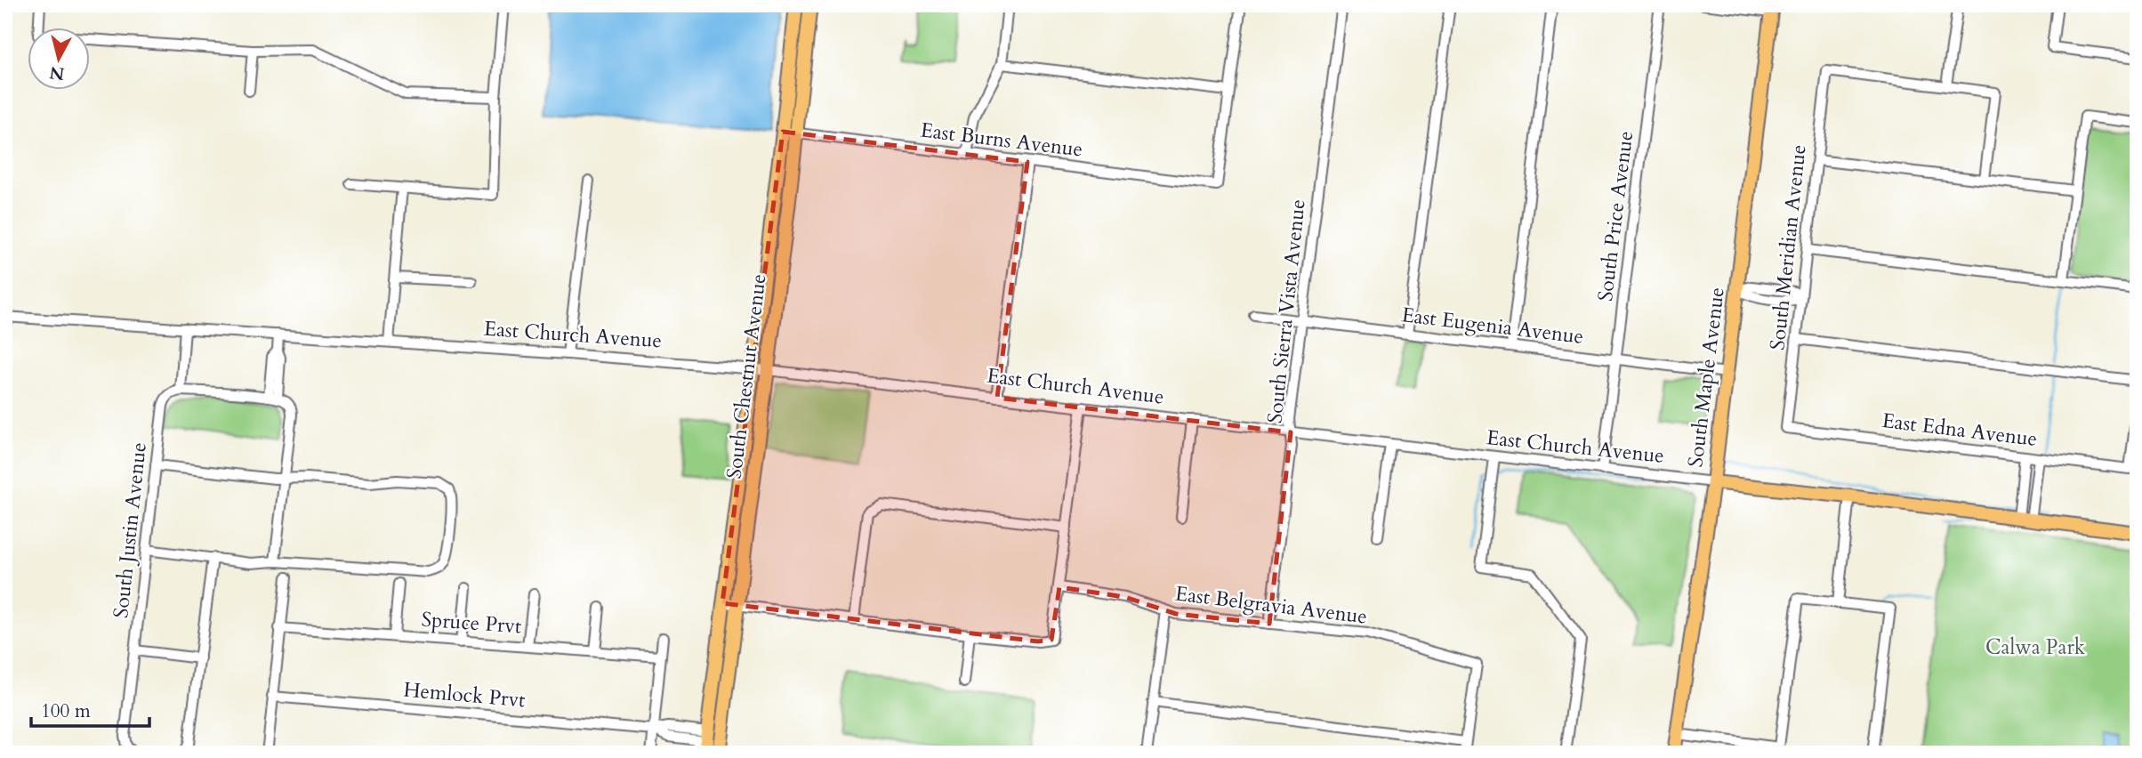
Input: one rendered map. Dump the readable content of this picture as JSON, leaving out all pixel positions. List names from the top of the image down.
{
  "streets": {
    "main road": ["East Church Avenue", "South Chestnut Avenue", "South Maple Avenue"],
    "street": [
      "East Burns Avenue",
      "South Price Avenue",
      "South Meridian Avenue",
      "South Sierra Vista Avenue",
      "East Eugenia Avenue",
      "East Edna Avenue",
      "South Justin Avenue",
      "East Belgravia Avenue",
      "Spruce Prvt",
      "Hemlock Prvt"
    ]
  },
  "crossings": [
    ["East Burns Avenue", "South Chestnut Avenue"],
    ["South Price Avenue", "East Eugenia Avenue"],
    ["South Price Avenue", "East Church Avenue"],
    ["South Meridian Avenue", "East Edna Avenue"],
    ["South Sierra Vista Avenue", "East Eugenia Avenue"],
    ["South Sierra Vista Avenue", "East Church Avenue"],
    ["South Sierra Vista Avenue", "East Belgravia Avenue"],
    ["East Eugenia Avenue", "South Maple Avenue"],
    ["East Church Avenue", "South Chestnut Avenue"],
    ["East Church Avenue", "South Maple Avenue"],
    ["South Chestnut Avenue", "Hemlock Prvt"]
  ],
  "parks": ["Calwa Park"],
  "scale_bar": "100 m",
  "north": "bottom"
}
